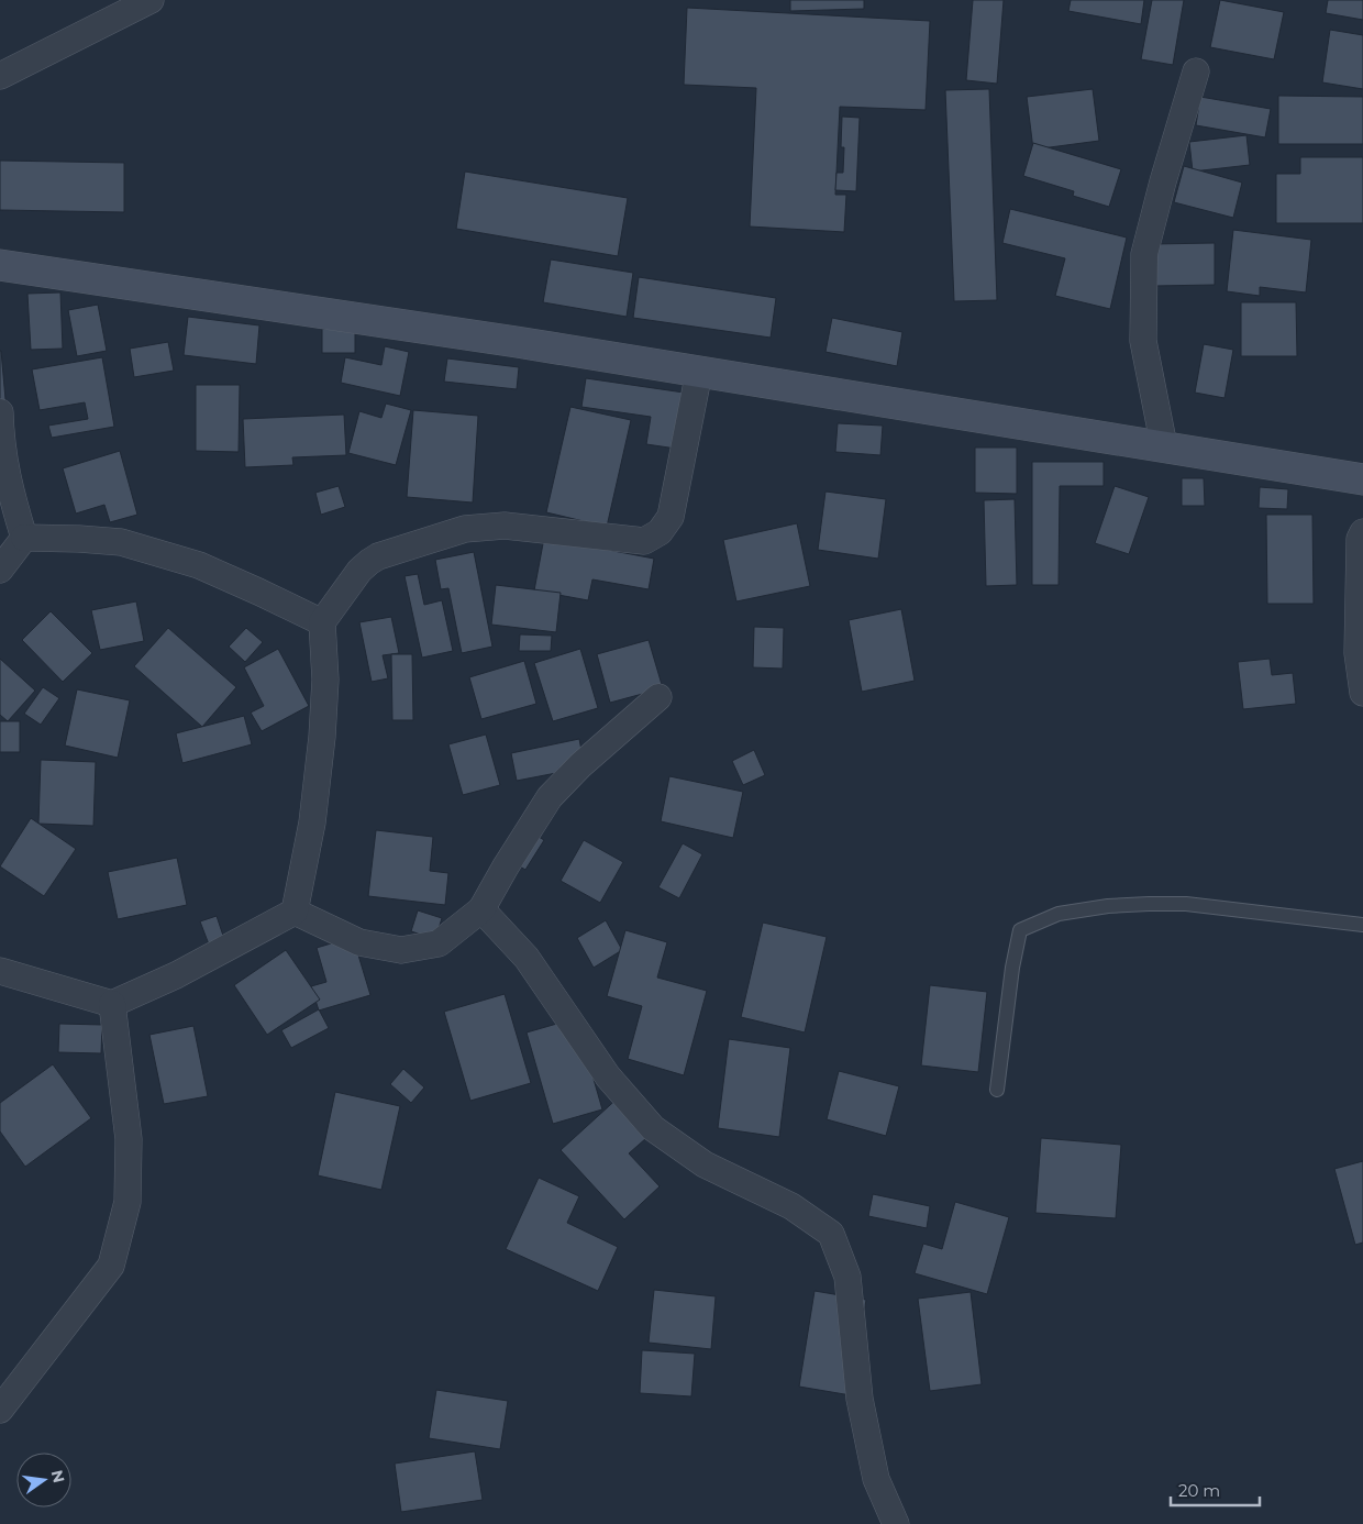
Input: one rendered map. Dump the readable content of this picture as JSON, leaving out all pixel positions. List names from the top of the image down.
{
  "scale_bar": "20 m",
  "north": "right"
}
